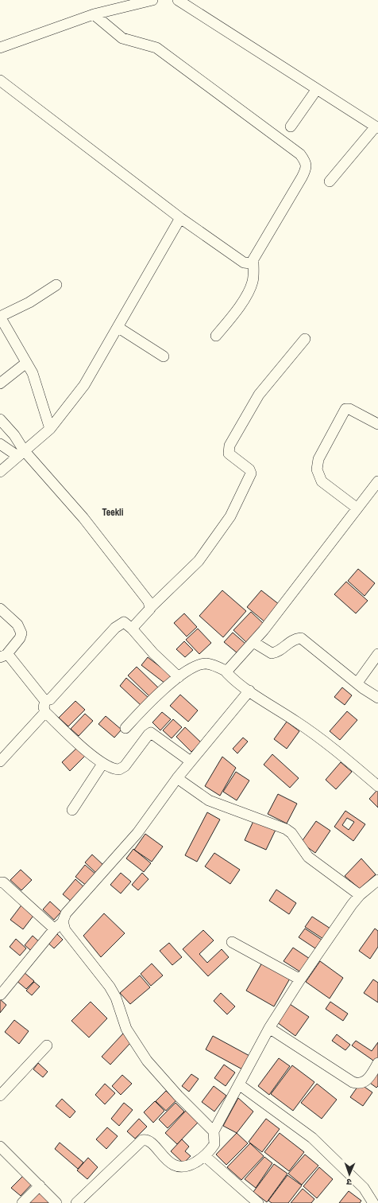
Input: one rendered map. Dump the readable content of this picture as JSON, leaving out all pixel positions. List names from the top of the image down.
{
  "districts": ["Teekli"],
  "north": "bottom"
}
